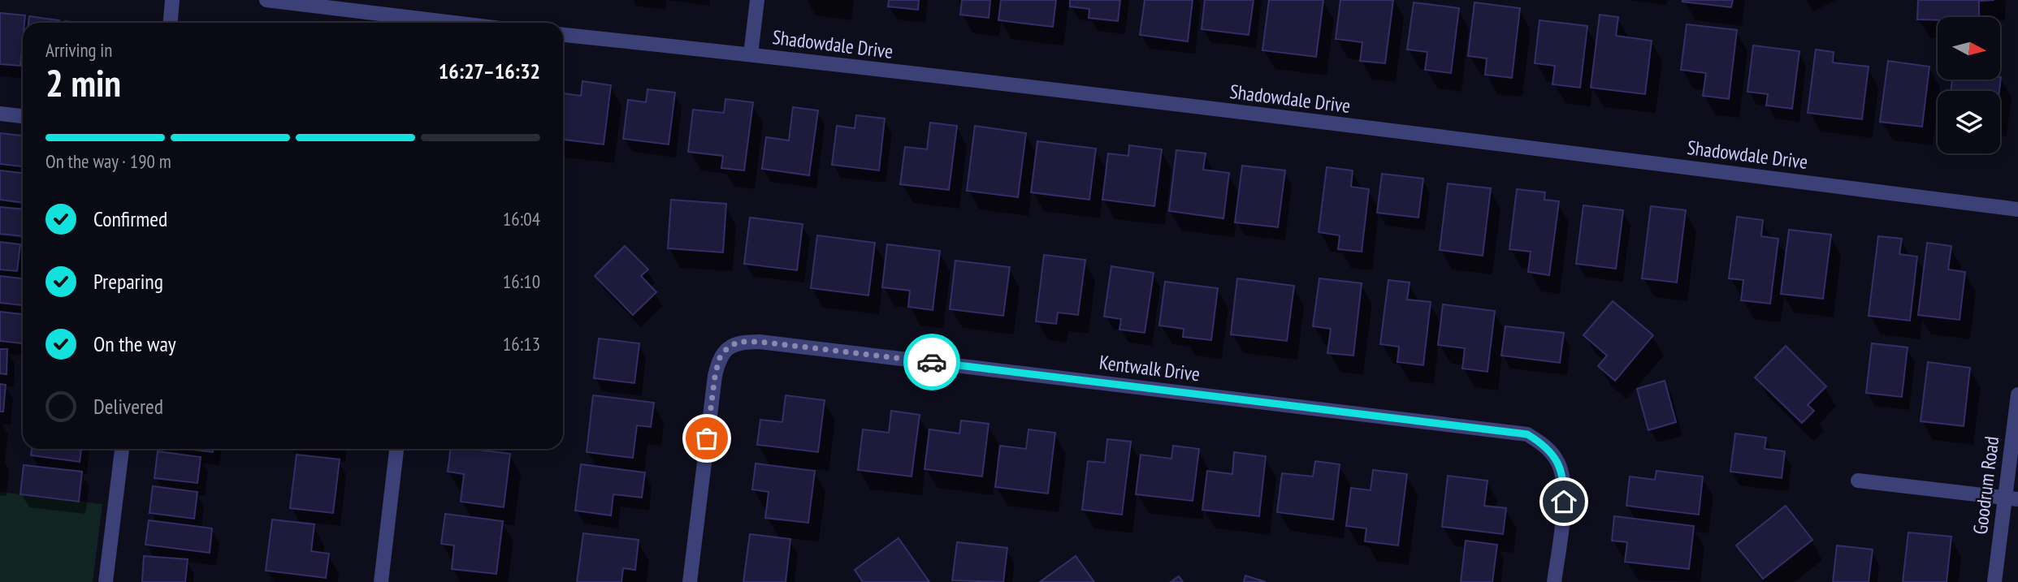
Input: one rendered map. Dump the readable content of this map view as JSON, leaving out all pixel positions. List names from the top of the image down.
{
  "streets": {
    "street": ["Shadowdale Drive", "Kentwalk Drive", "Goodrum Road"]
  },
  "north": "right",
  "page": {
    "heading": ["2 min", "Arriving in", "16:27–16:32"],
    "bar": "On the way · 190 m",
    "list": [
      ["Confirmed", "16:04"],
      ["Preparing", "16:10"],
      ["On the way", "16:13"],
      "Delivered"
    ]
  }
}
